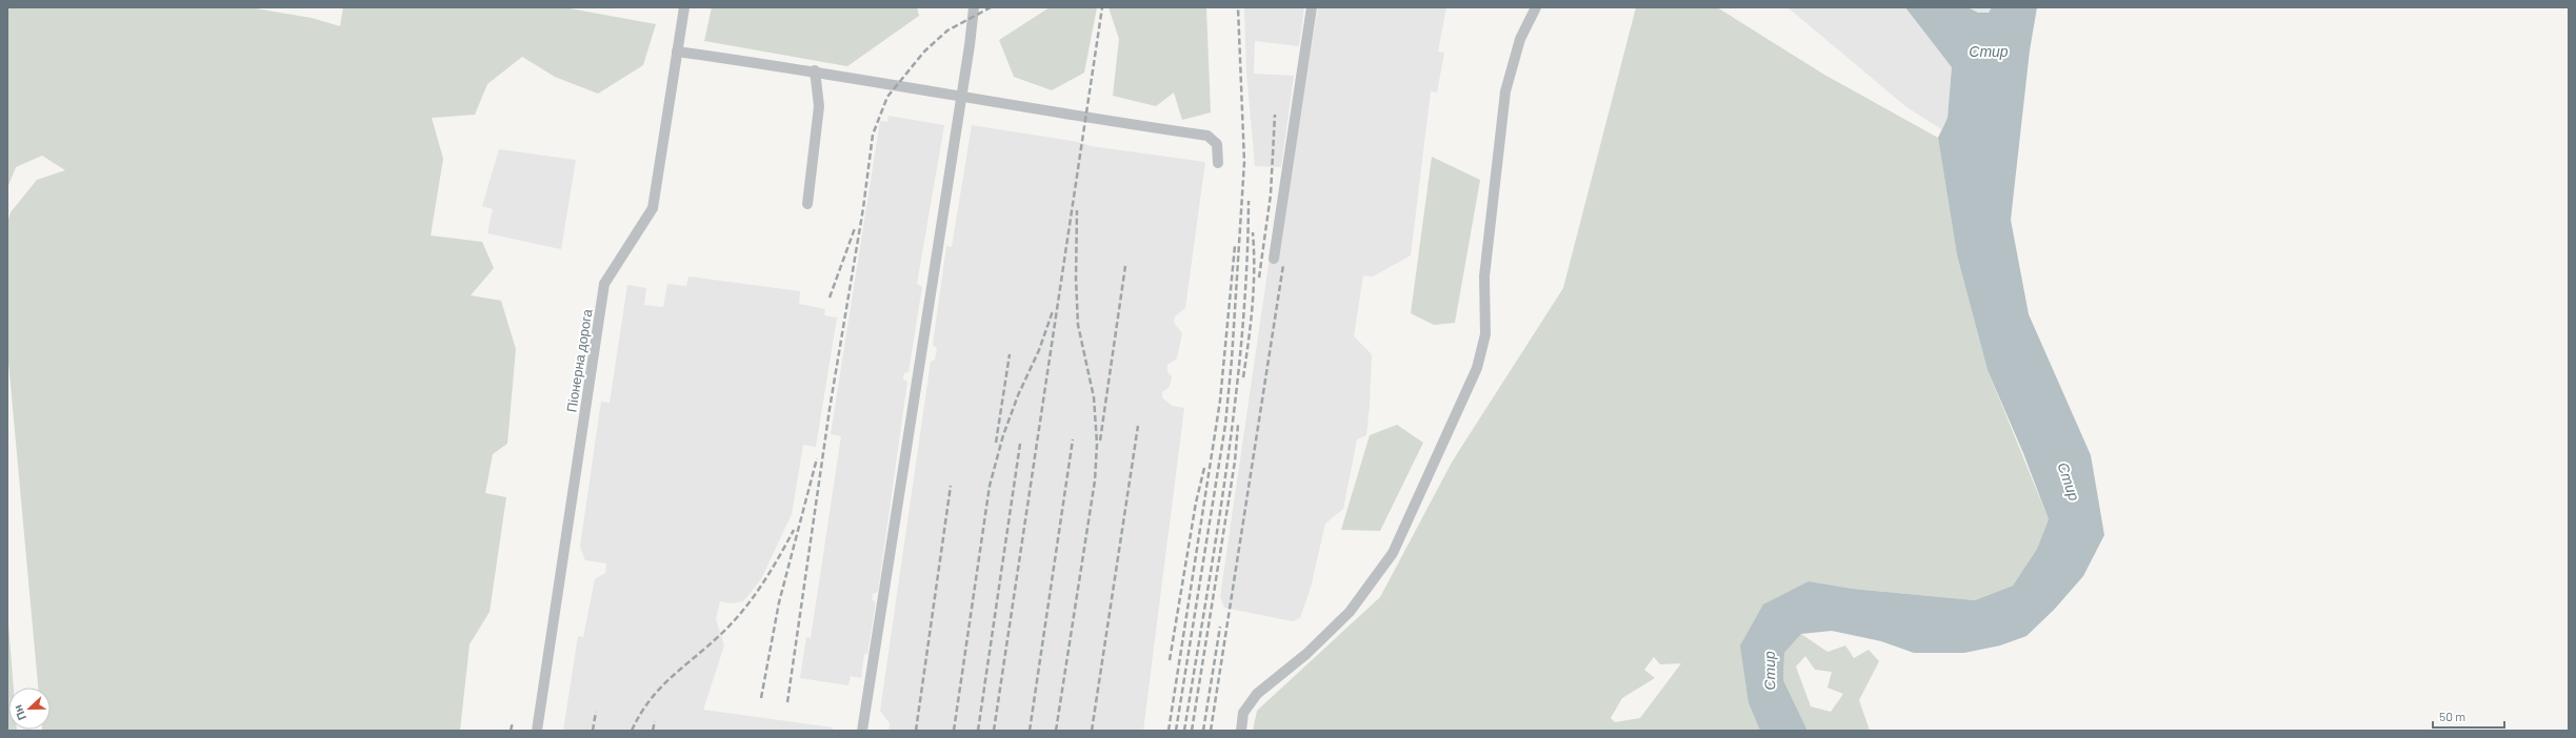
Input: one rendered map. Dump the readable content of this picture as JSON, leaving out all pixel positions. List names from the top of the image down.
{
  "streets": {
    "street": ["Піонерна дорога"]
  },
  "water": ["Стир"],
  "scale_bar": "50 m",
  "north": "left"
}
